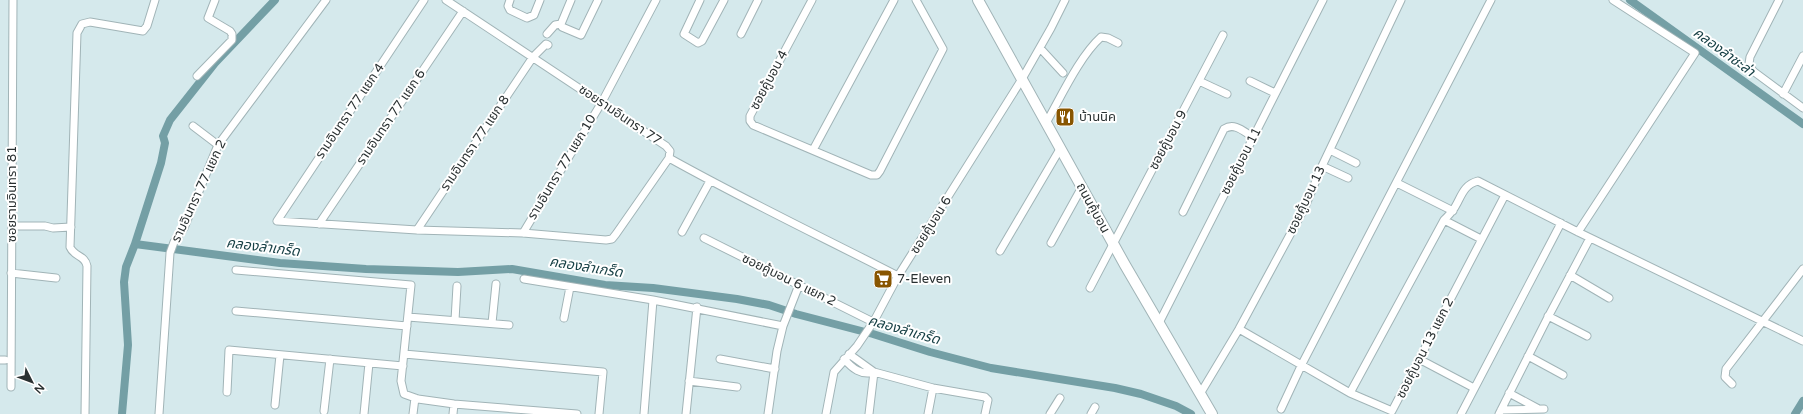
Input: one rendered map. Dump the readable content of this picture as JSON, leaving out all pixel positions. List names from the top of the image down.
{
  "streets": {
    "main road": ["ถนนคู้บอน"],
    "street": [
      "ซอยคู้บอน 4",
      "รามอินทรา 77 แยก 4",
      "ซอยรามอินทรา 77",
      "รามอินทรา 77 แยก 6",
      "ซอยคู้บอน 9",
      "รามอินทรา 77 แยก 8",
      "ซอยคู้บอน 11",
      "รามอินทรา 77 แยก 10",
      "รามอินทรา 77 แยก 2",
      "ซอยรามอินทรา 81",
      "ซอยคู้บอน 13",
      "ซอยคู้บอน 6",
      "ซอยคู้บอน 6 แยก 2",
      "ซอยคู้บอน 13 แยก 2"
    ]
  },
  "crossings": [
    ["รามอินทรา 77 แยก 4", "รามอินทรา 77 แยก 6"],
    ["ซอยรามอินทรา 77", "รามอินทรา 77 แยก 6"],
    ["ซอยรามอินทรา 77", "รามอินทรา 77 แยก 8"],
    ["ซอยรามอินทรา 77", "รามอินทรา 77 แยก 10"],
    ["ซอยรามอินทรา 77", "ซอยคู้บอน 6"],
    ["ซอยคู้บอน 9", "ถนนคู้บอน"],
    ["ซอยคู้บอน 11", "ถนนคู้บอน"],
    ["ซอยคู้บอน 13", "ถนนคู้บอน"],
    ["ซอยคู้บอน 13", "ซอยคู้บอน 13 แยก 2"],
    ["ถนนคู้บอน", "ซอยคู้บอน 6"],
    ["ซอยคู้บอน 6", "ซอยคู้บอน 6 แยก 2"]
  ],
  "water": ["คลองลำชะล่า", "คลองลำเกร็ด"],
  "places": {
    "restaurant": ["บ้านนิค"],
    "supermarket": ["7-Eleven"]
  },
  "north": "bottom right"
}
